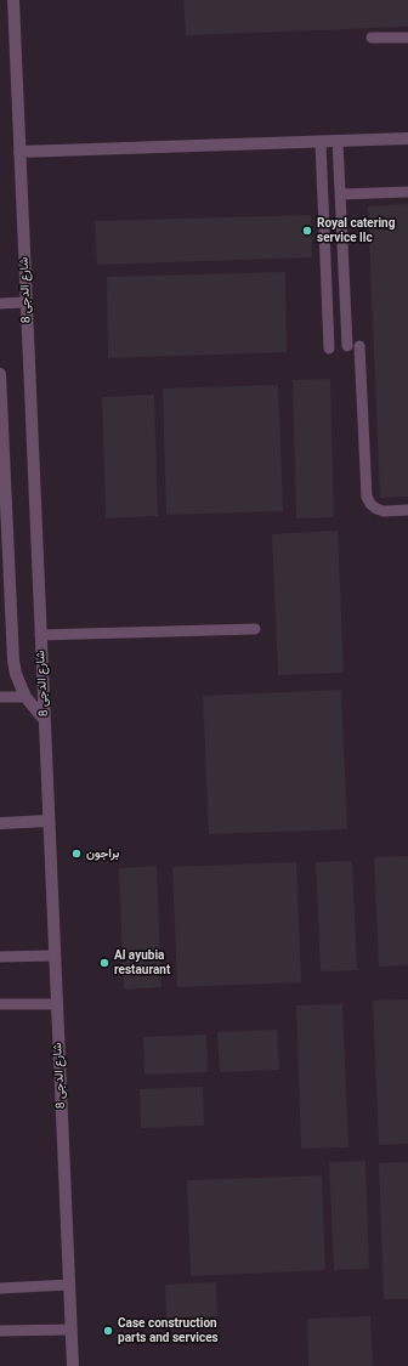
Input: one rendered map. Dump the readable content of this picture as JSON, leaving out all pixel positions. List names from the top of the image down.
{
  "streets": {
    "street": ["شارع الدجى 8"]
  },
  "places": [
    "Royal catering service llc",
    "براجون",
    "Al ayubia restaurant",
    "Case construction parts and services"
  ]
}
